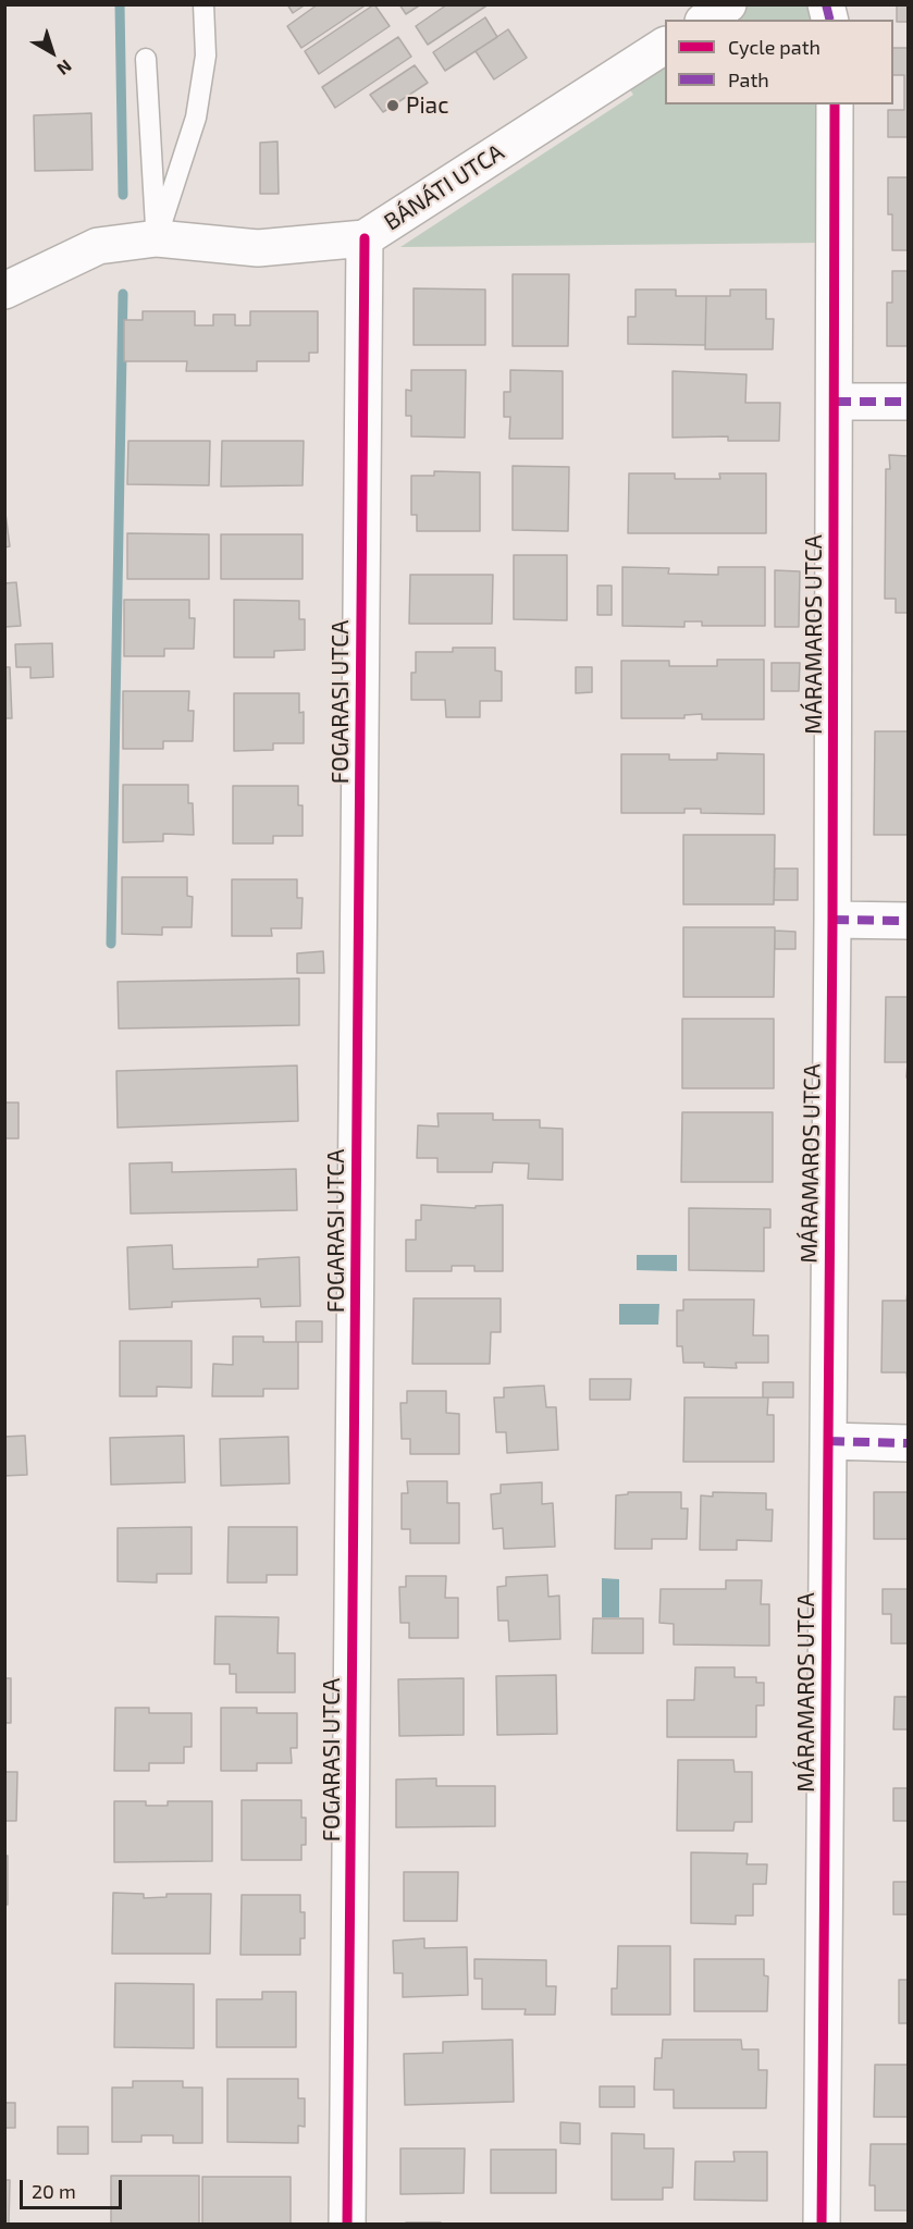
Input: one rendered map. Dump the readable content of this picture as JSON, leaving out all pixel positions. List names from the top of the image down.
{
  "streets": {
    "street": ["BÁNÁTI UTCA", "MÁRAMAROS UTCA", "FOGARASI UTCA"]
  },
  "crossings": [
    ["BÁNÁTI UTCA", "FOGARASI UTCA"]
  ],
  "places": ["Piac"],
  "legend": ["Cycle path", "Path"],
  "scale_bar": "20 m",
  "north": "bottom right"
}
